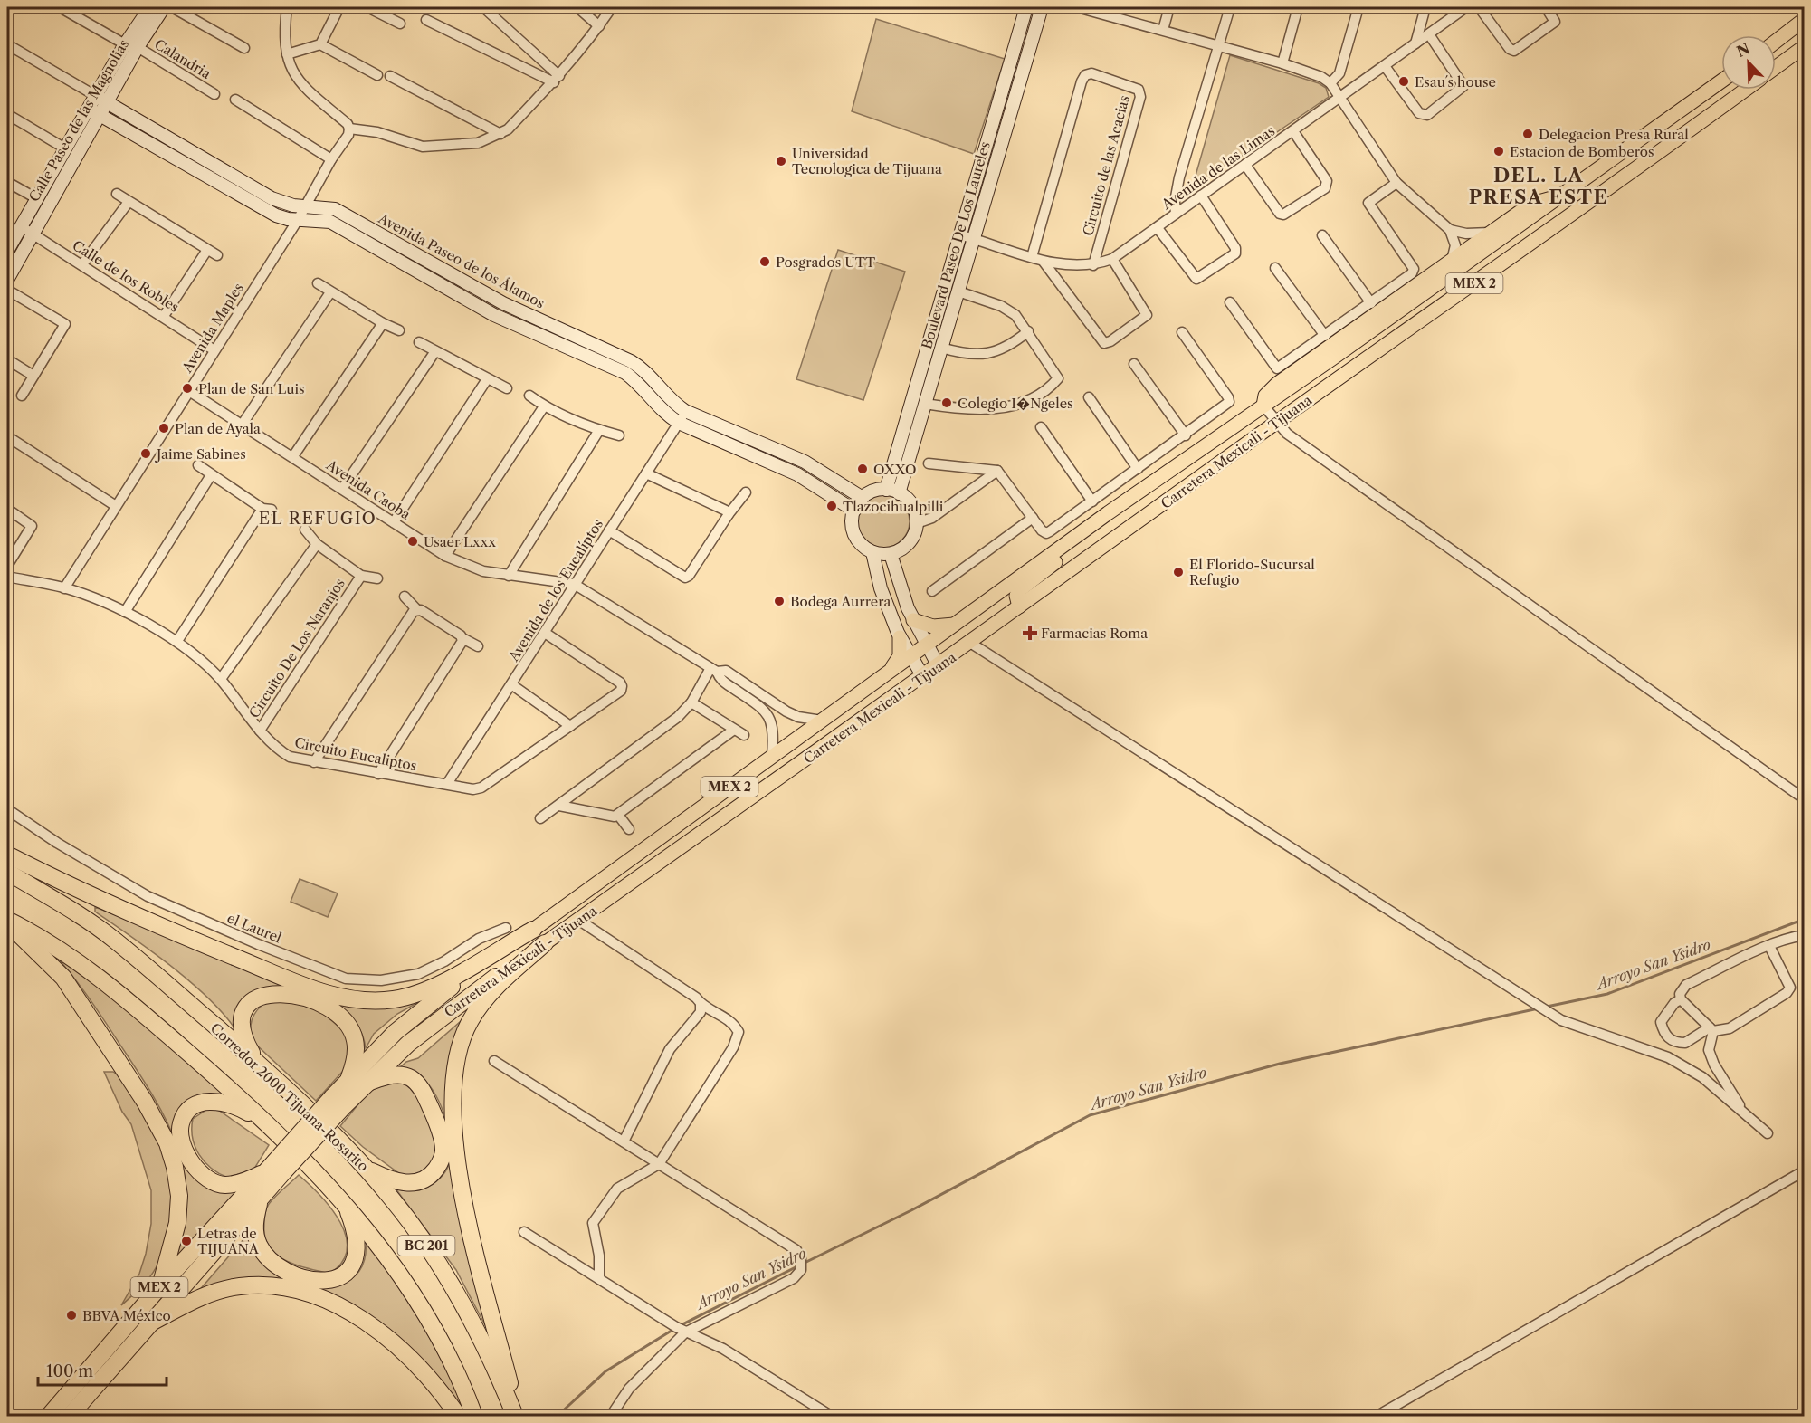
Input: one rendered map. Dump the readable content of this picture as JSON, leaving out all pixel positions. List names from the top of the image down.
{
  "streets": {
    "highway": [
      "MEX 2",
      "Carretera Mexicali - Tijuana",
      "Corredor 2000 Tijuana-Rosarito",
      "BC 201"
    ],
    "street": [
      "Calandria",
      "Calle Paseo de las Magnolias",
      "Circuito de las Acacias",
      "Avenida de las Limas",
      "Boulevard Paseo De Los Laureles",
      "Avenida Paseo de los Álamos",
      "Calle de los Robles",
      "Avenida Maples",
      "Avenida Caoba",
      "Avenida de los Eucalíptos",
      "Circuito De Los Naranjos",
      "Circuito Eucaliptos",
      "el Laurel"
    ]
  },
  "crossings": [
    ["Calandria", "Calle Paseo de las Magnolias"],
    ["Calle Paseo de las Magnolias", "Avenida Paseo de los Álamos"],
    ["Calle Paseo de las Magnolias", "Calle de los Robles"],
    ["Circuito de las Acacias", "Avenida de las Limas"],
    ["Avenida de las Limas", "Boulevard Paseo De Los Laureles"],
    ["Boulevard Paseo De Los Laureles", "Avenida Paseo de los Álamos"],
    ["Avenida Paseo de los Álamos", "Avenida Maples"],
    ["Avenida Paseo de los Álamos", "Avenida de los Eucalíptos"],
    ["Calle de los Robles", "Avenida Maples"],
    ["Avenida Maples", "Avenida Caoba"],
    ["Avenida Maples", "Circuito Eucaliptos"],
    ["Avenida Caoba", "Avenida de los Eucalíptos"],
    ["Avenida de los Eucalíptos", "Circuito Eucaliptos"],
    ["Circuito De Los Naranjos", "Circuito Eucaliptos"]
  ],
  "districts": ["DEL. LA PRESA ESTE", "EL REFUGIO"],
  "water": ["Arroyo San Ysidro"],
  "places": {
    "other": [
      "Esau´s house",
      "Delegacion Presa Rural",
      "Estacion de Bomberos",
      "Universidad Tecnologica de Tijuana",
      "Posgrados UTT",
      "Plan de San Luis",
      "Colegio I�Ngeles",
      "Plan de Ayala",
      "Jaime Sabines",
      "OXXO",
      "Tlazocihualpilli",
      "Usaer Lxxx",
      "El Florido-Sucursal Refugio",
      "Bodega Aurrera",
      "Letras de TIJUANA",
      "BBVA México"
    ],
    "health": ["Farmacias Roma"]
  },
  "scale_bar": "100 m",
  "north": "top left"
}
